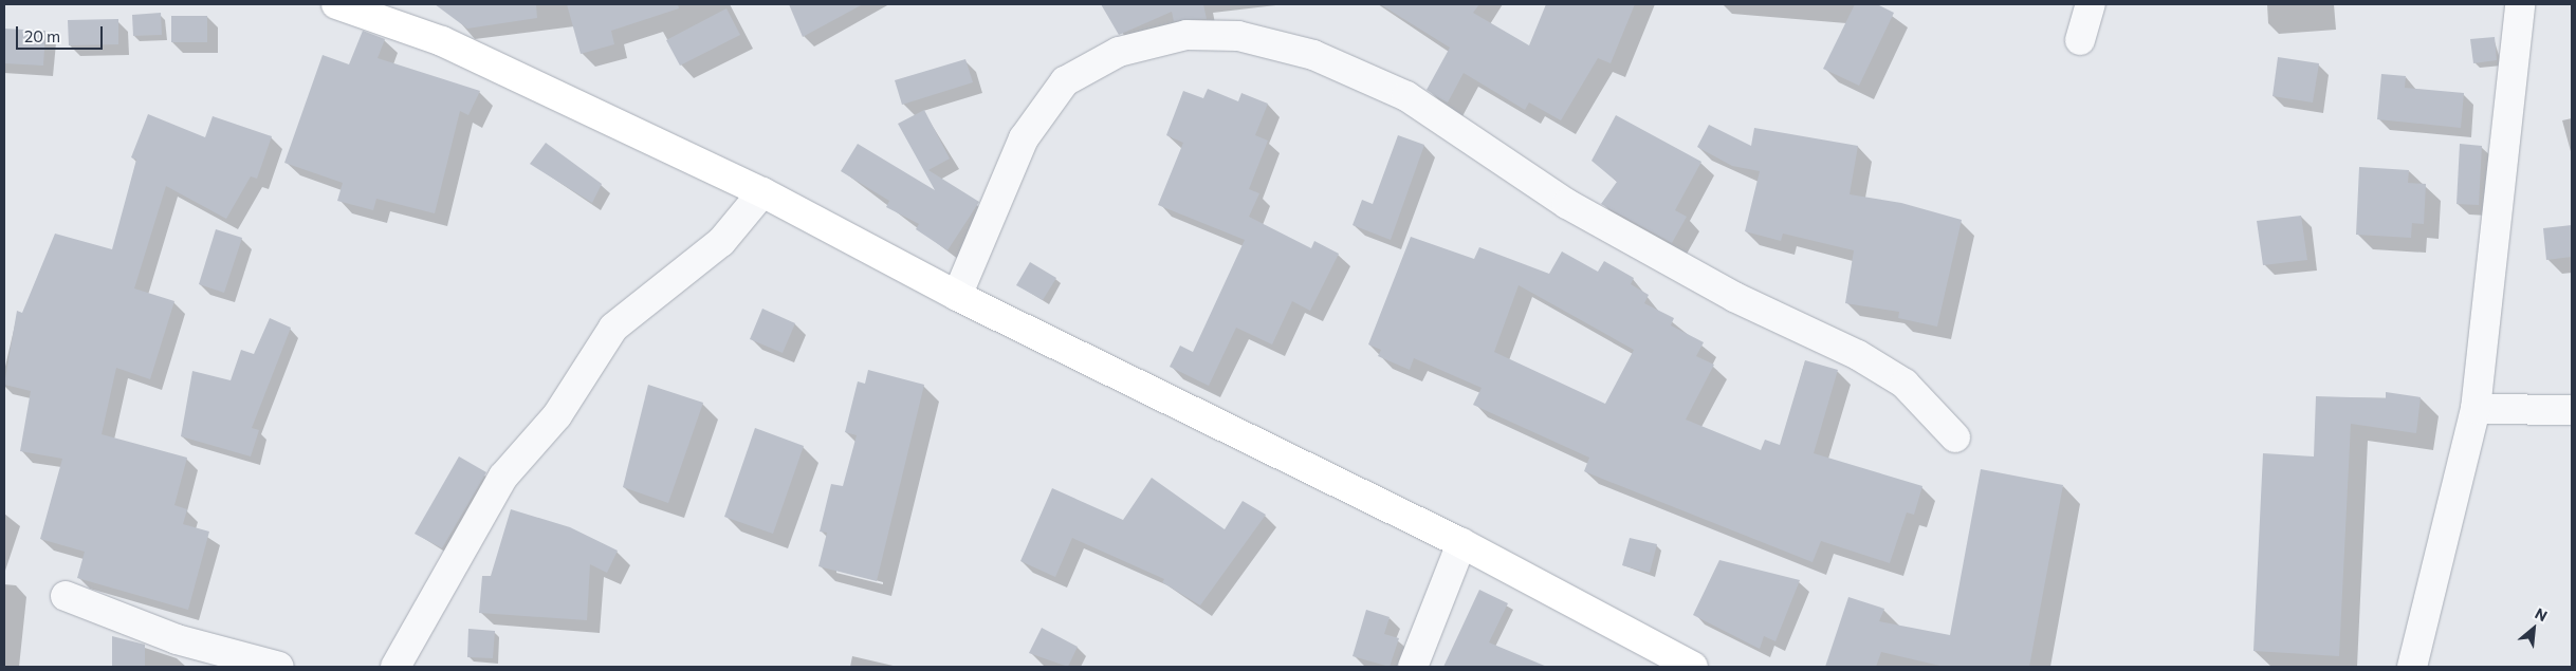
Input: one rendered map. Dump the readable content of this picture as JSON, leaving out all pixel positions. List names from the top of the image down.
{
  "scale_bar": "20 m",
  "north": "top right"
}
